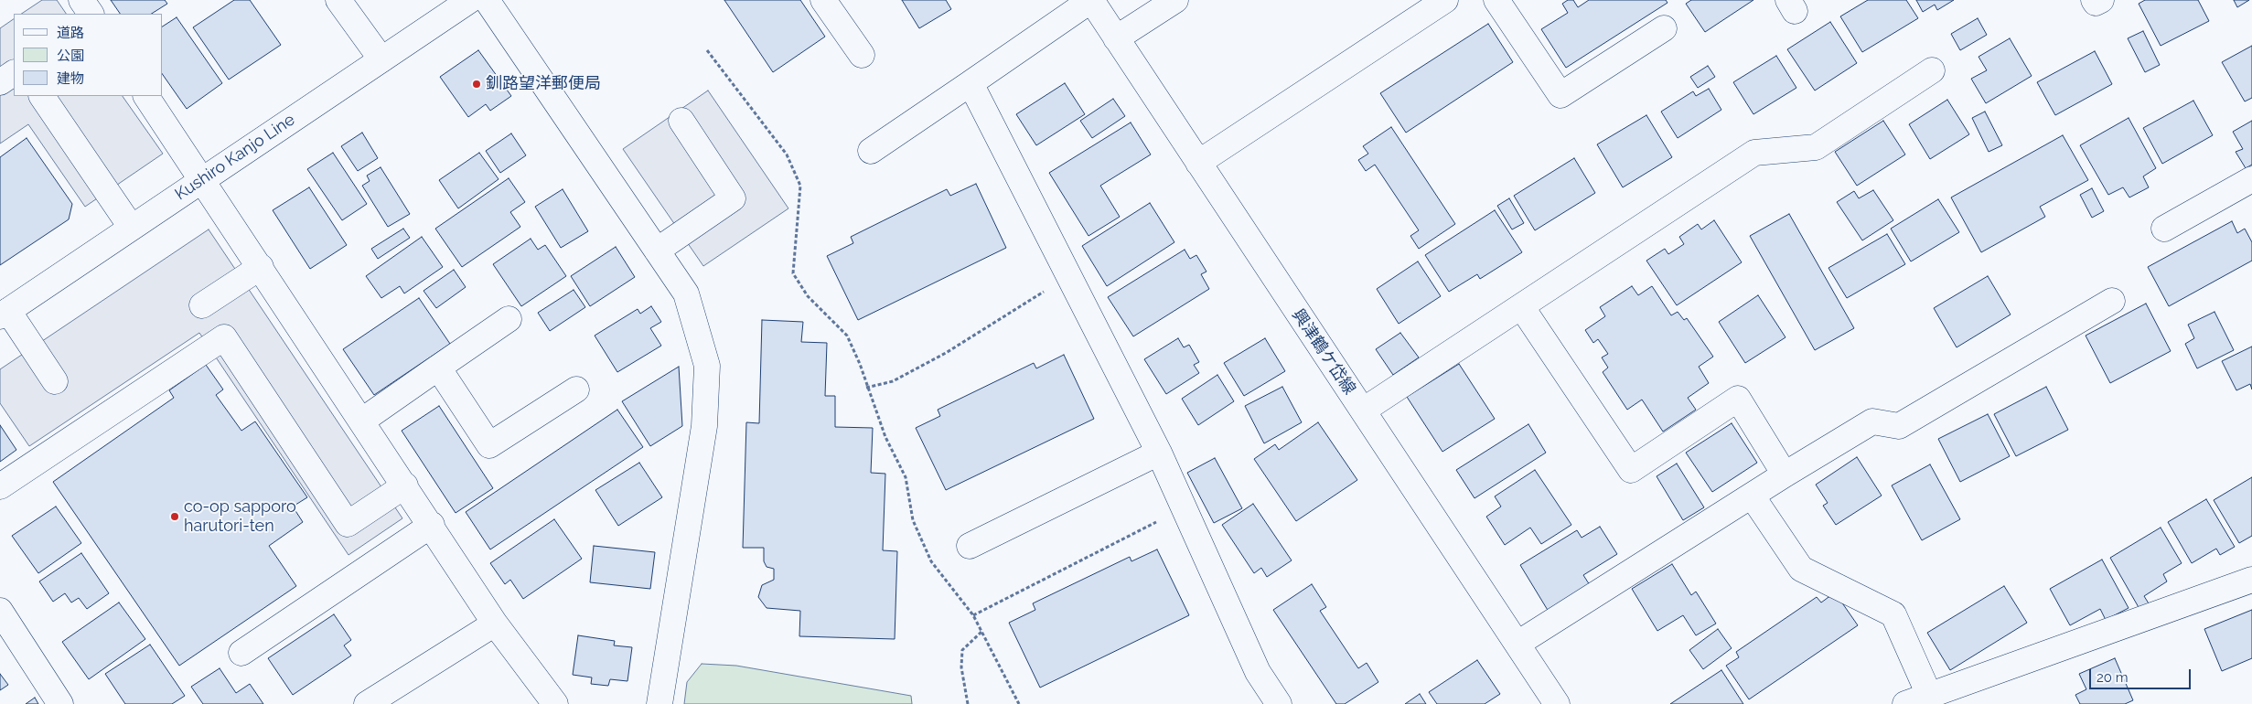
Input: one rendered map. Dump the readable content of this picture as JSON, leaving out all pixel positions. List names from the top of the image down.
{
  "streets": {
    "street": ["Kushiro Kanjo Line", "興津鶴ケ岱線"]
  },
  "places": ["釧路望洋郵便局", "co-op sapporo harutori-ten"],
  "legend": ["道路", "公園", "建物"],
  "scale_bar": "20 m"
}
